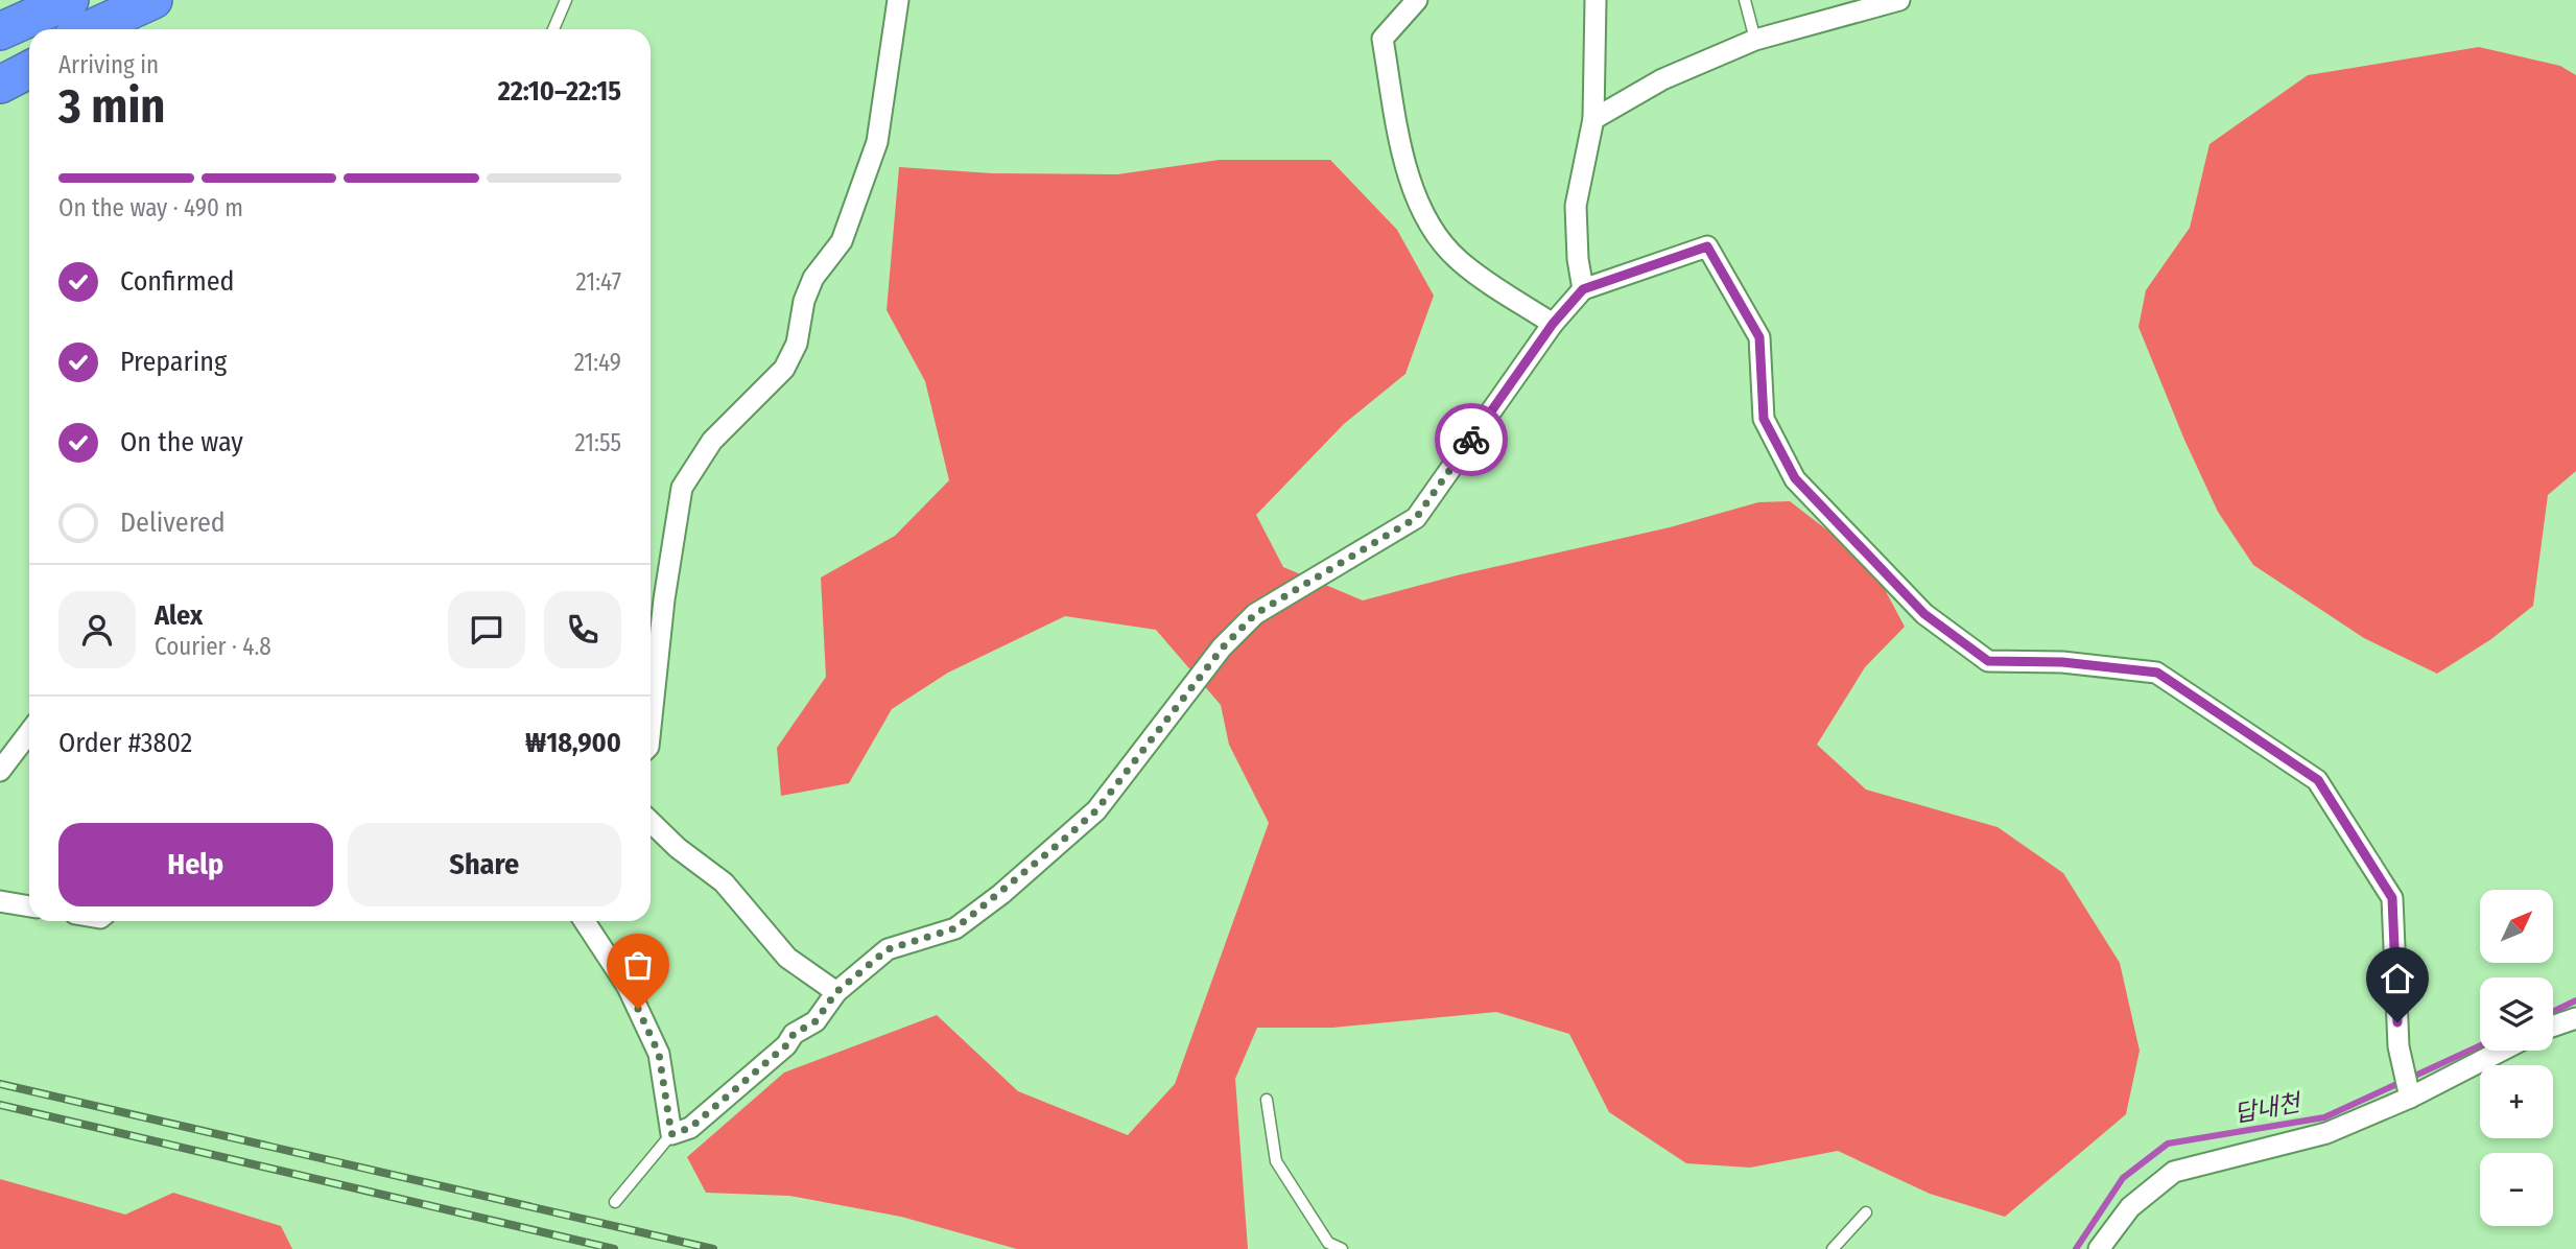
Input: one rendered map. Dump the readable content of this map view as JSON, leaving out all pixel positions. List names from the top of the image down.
{
  "water": ["답내천"],
  "north": "top right",
  "page": {
    "heading": ["3 min", "Arriving in", "22:10–22:15"],
    "panel": [
      "Alex",
      "Courier · 4.8",
      "Order #3802",
      "₩18,900"
    ],
    "bar": "On the way · 490 m",
    "list": [
      ["Confirmed", "21:47"],
      ["Preparing", "21:49"],
      ["On the way", "21:55"],
      "Delivered"
    ],
    "buttons": ["Help", "Share"],
    "map_buttons": ["+", "−"]
  }
}
